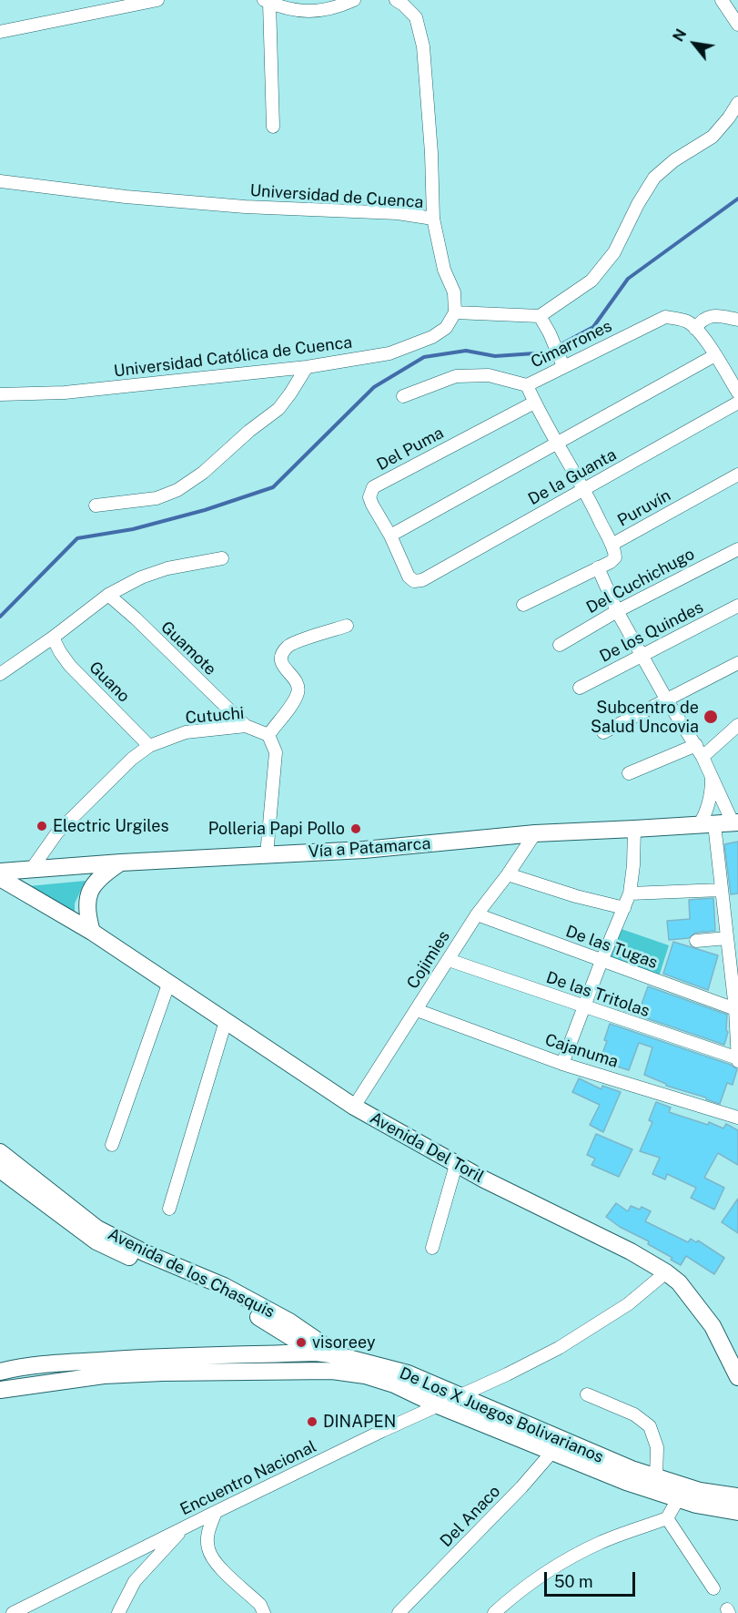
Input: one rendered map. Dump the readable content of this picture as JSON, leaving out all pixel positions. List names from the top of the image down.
{
  "streets": {
    "street": [
      "Universidad de Cuenca",
      "Cimarrones",
      "Universidad Católica de Cuenca",
      "Del Puma",
      "De la Guanta",
      "Puruvín",
      "Del Cuchichugo",
      "De los Quindes",
      "Guamote",
      "Guano",
      "Cutuchi",
      "Vía a Patamarca",
      "De las Tugas",
      "Cojimìes",
      "De las Tritolas",
      "Cajanuma",
      "Avenida Del Toril",
      "Avenida de los Chasquis",
      "De Los X Juegos Bolivarianos",
      "Encuentro Nacional",
      "Del Anaco"
    ]
  },
  "crossings": [
    ["Universidad de Cuenca", "Universidad Católica de Cuenca"],
    ["Cimarrones", "Del Puma"],
    ["Cimarrones", "De la Guanta"],
    ["Cimarrones", "Puruvín"],
    ["Del Puma", "De la Guanta"],
    ["Guamote", "Cutuchi"],
    ["Guano", "Cutuchi"],
    ["Cutuchi", "Vía a Patamarca"],
    ["Vía a Patamarca", "Cojimìes"],
    ["De las Tugas", "Cojimìes"],
    ["Cojimìes", "De las Tritolas"],
    ["Cojimìes", "Cajanuma"],
    ["Cojimìes", "Avenida Del Toril"],
    ["Avenida Del Toril", "Encuentro Nacional"],
    ["Avenida de los Chasquis", "De Los X Juegos Bolivarianos"],
    ["De Los X Juegos Bolivarianos", "Encuentro Nacional"],
    ["De Los X Juegos Bolivarianos", "Del Anaco"]
  ],
  "places": [
    "Subcentro de Salud Uncovia",
    "Electric Urgiles",
    "Polleria Papi Pollo",
    "visoreey",
    "DINAPEN"
  ],
  "scale_bar": "50 m",
  "north": "top left"
}
